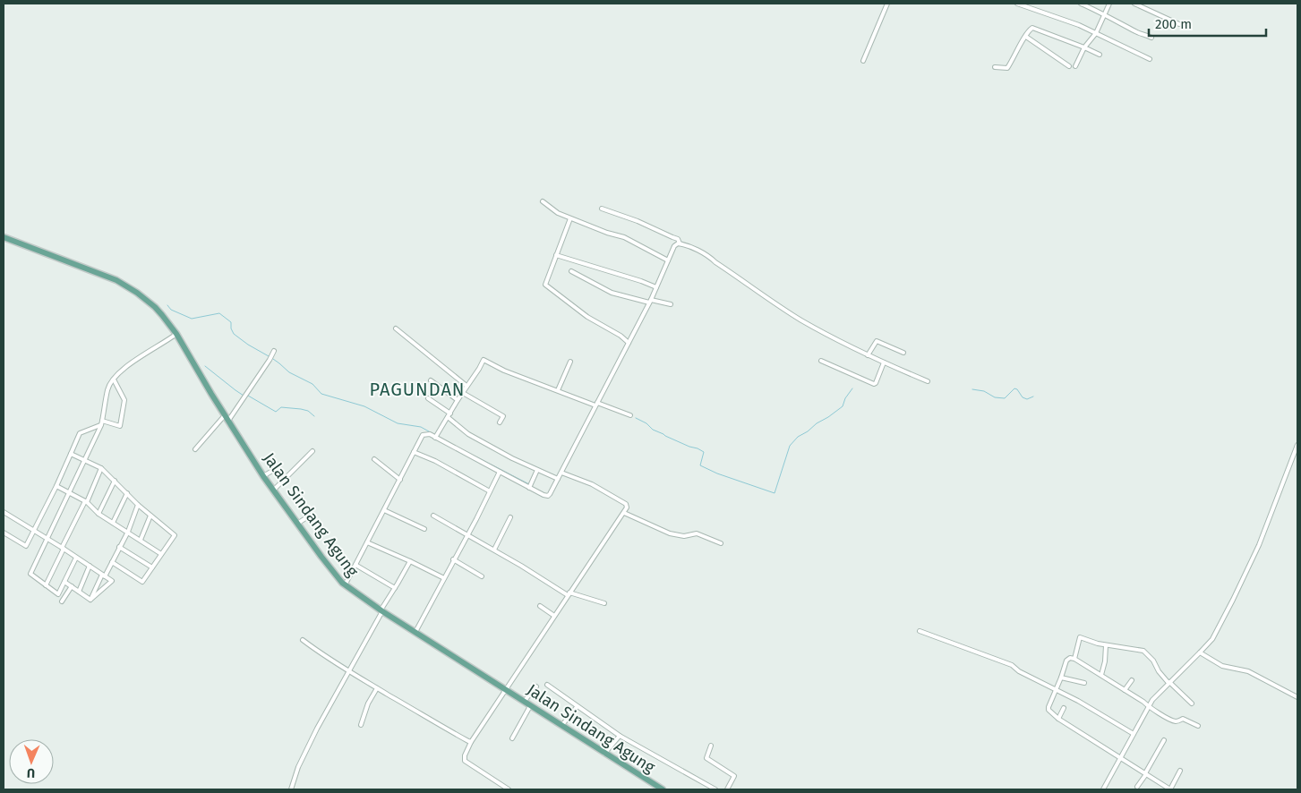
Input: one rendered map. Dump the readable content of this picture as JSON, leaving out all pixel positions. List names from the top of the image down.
{
  "streets": {
    "main road": ["Jalan Sindang Agung"]
  },
  "districts": ["PAGUNDAN"],
  "scale_bar": "200 m",
  "north": "bottom"
}
